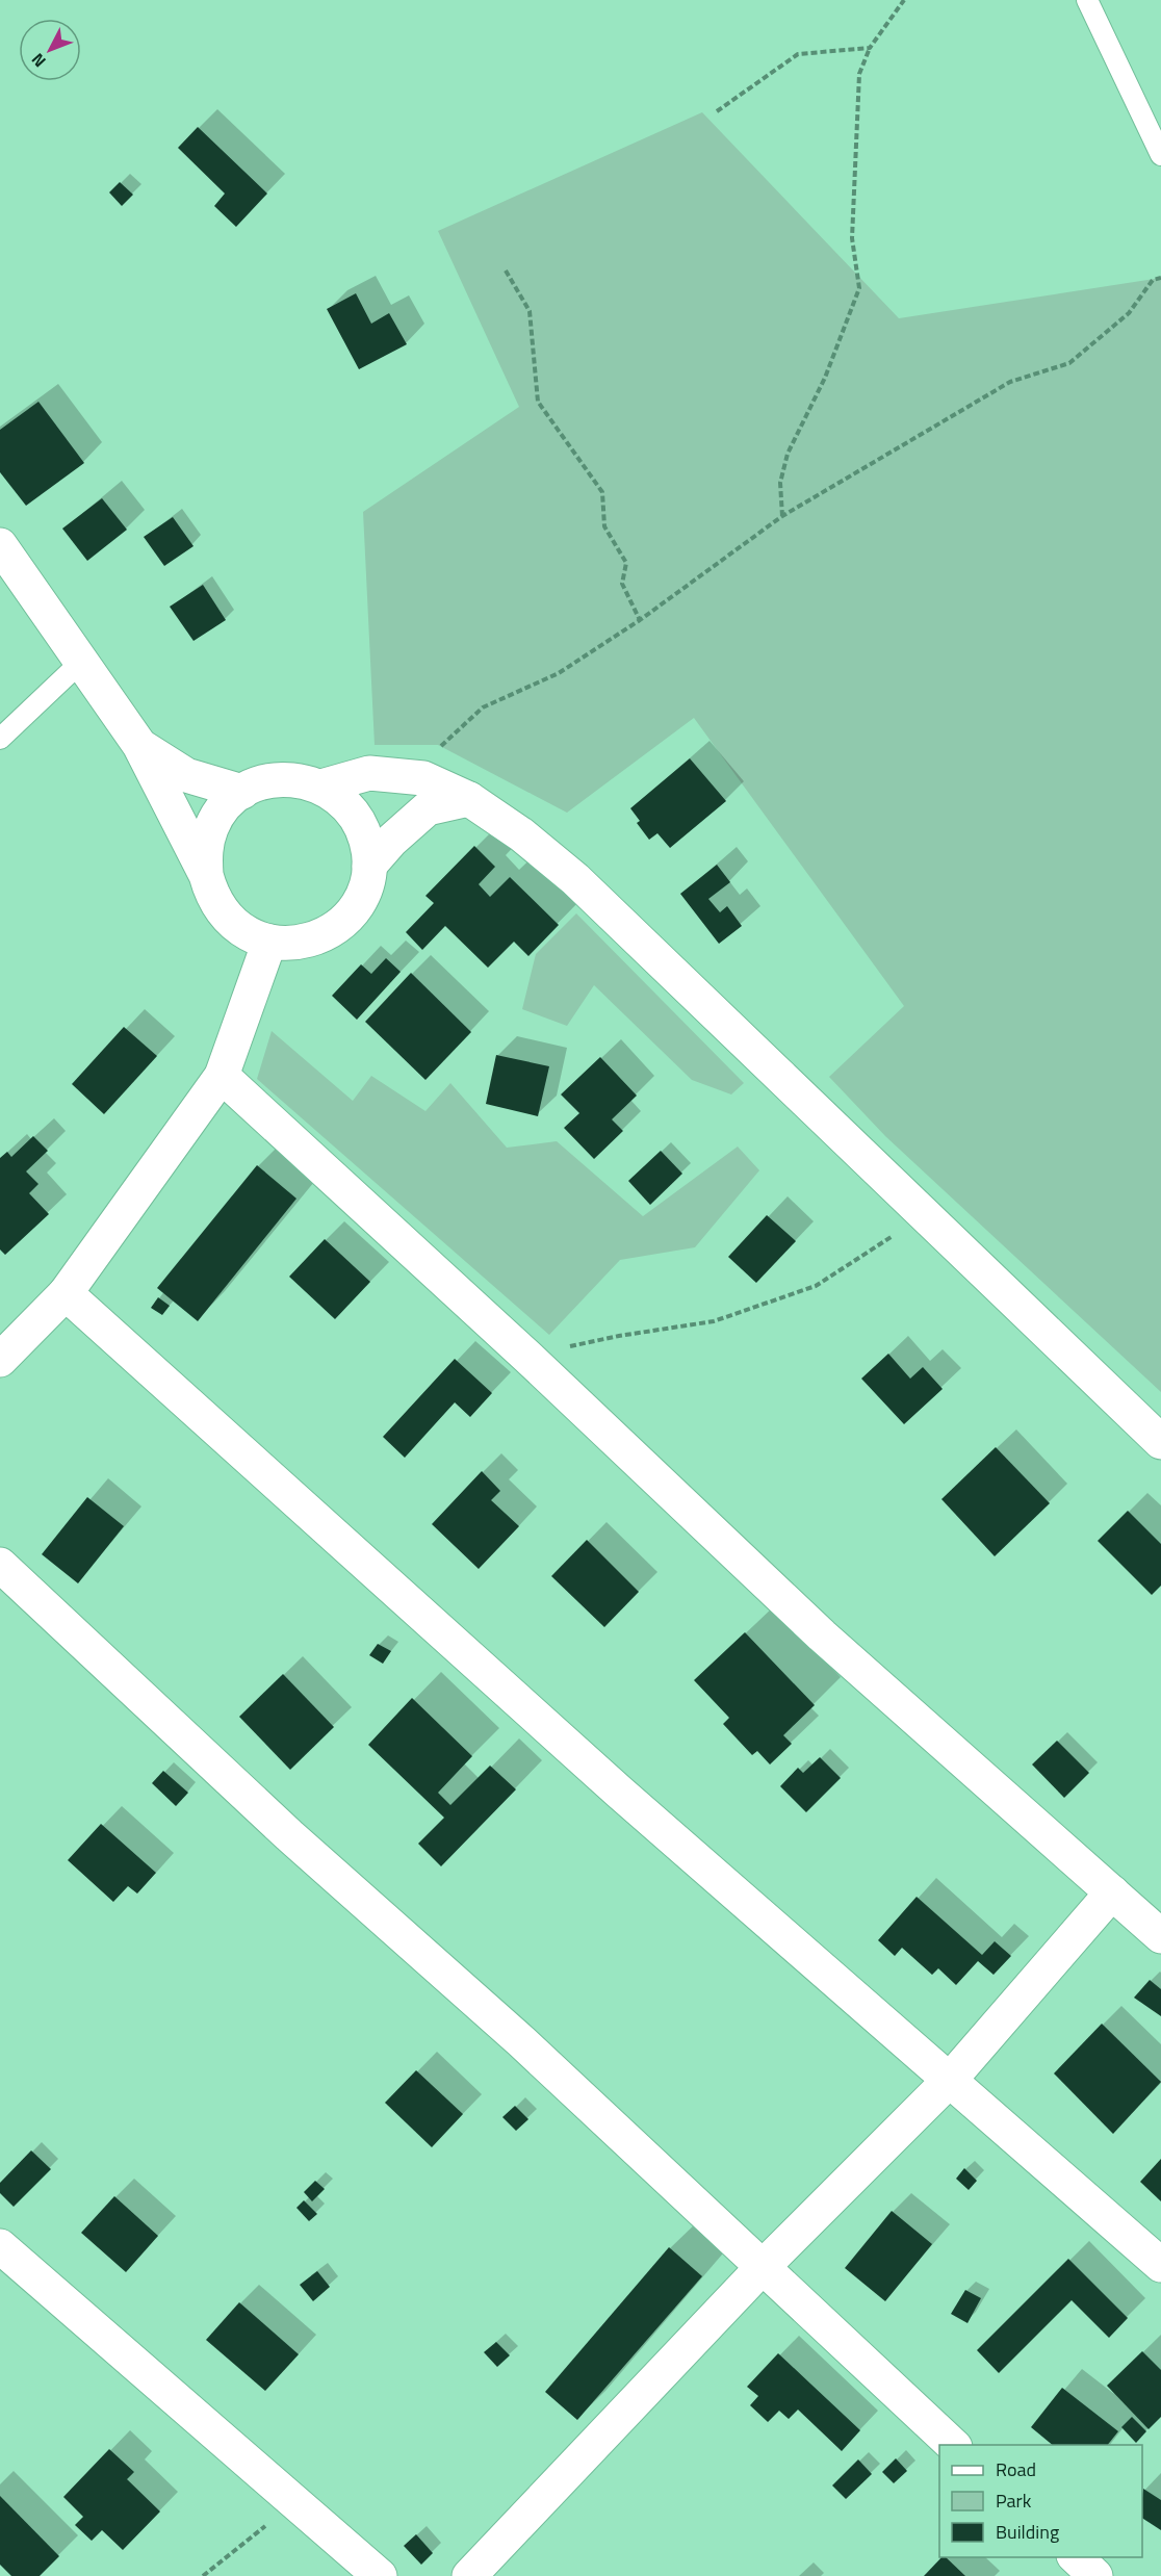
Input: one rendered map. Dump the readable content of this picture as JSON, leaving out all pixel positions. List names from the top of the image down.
{
  "legend": ["Road", "Park", "Building"],
  "north": "bottom left"
}
